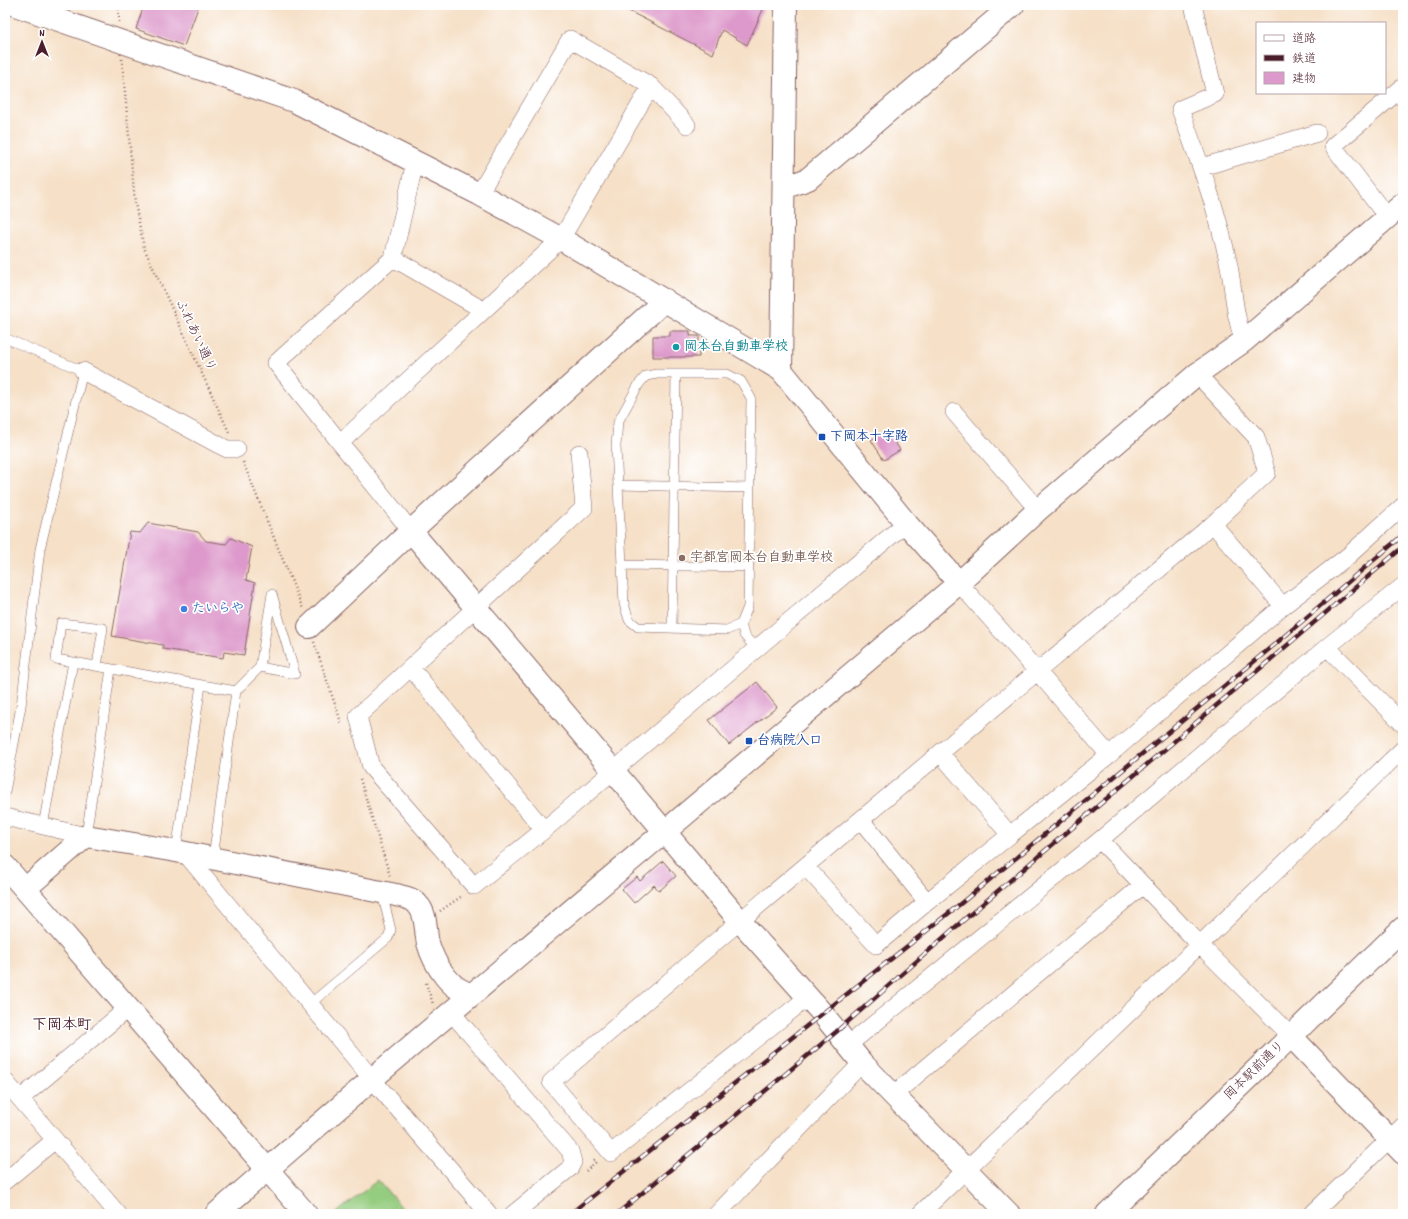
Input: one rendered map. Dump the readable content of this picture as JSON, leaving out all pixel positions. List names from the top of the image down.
{
  "streets": {
    "street": ["岡本駅前通り"],
    "path": ["ふれあい通り"]
  },
  "districts": ["下岡本町"],
  "places": {
    "other": ["岡本台自動車学校", "宇都宮岡本台自動車学校", "たいらや"],
    "transit": ["下岡本十字路", "台病院入口"]
  },
  "legend": ["道路", "鉄道", "建物"],
  "north": "top"
}
